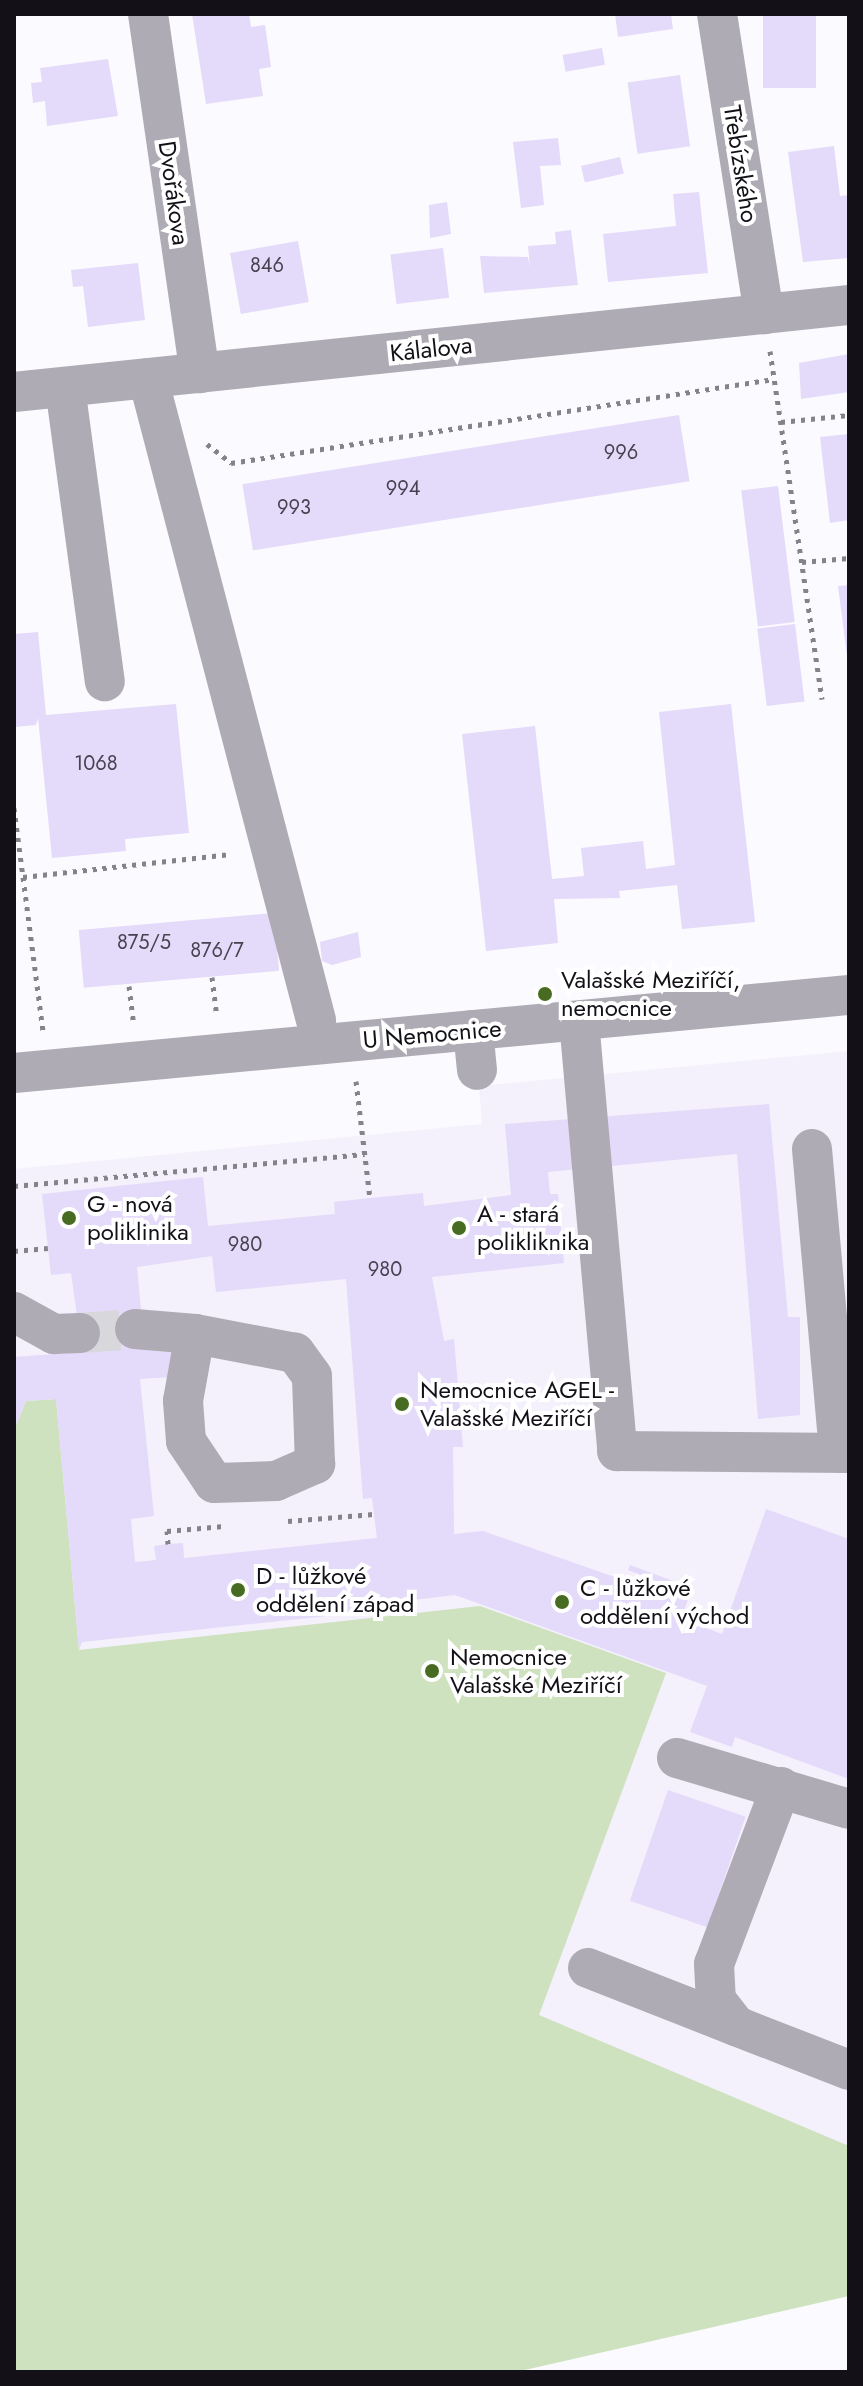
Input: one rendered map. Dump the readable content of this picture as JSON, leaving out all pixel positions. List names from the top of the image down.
{
  "streets": {
    "street": [
      "Třebízského",
      "Dvořákova",
      "Kálalova",
      "U Nemocnice"
    ]
  },
  "crossings": [
    ["Třebízského", "Kálalova"],
    ["Dvořákova", "Kálalova"]
  ],
  "places": [
    "Valašské Meziříčí, nemocnice",
    "G - nová poliklinika",
    "A - stará polikliknika",
    "Nemocnice AGEL - Valašské Meziříčí",
    "D - lůžkové oddělení západ",
    "C - lůžkové oddělení východ",
    "Nemocnice Valašské Meziříčí"
  ],
  "house_numbers": [
    "846",
    "996",
    "994",
    "993",
    "1068",
    "875/5",
    "876/7",
    "980",
    "980"
  ]
}
